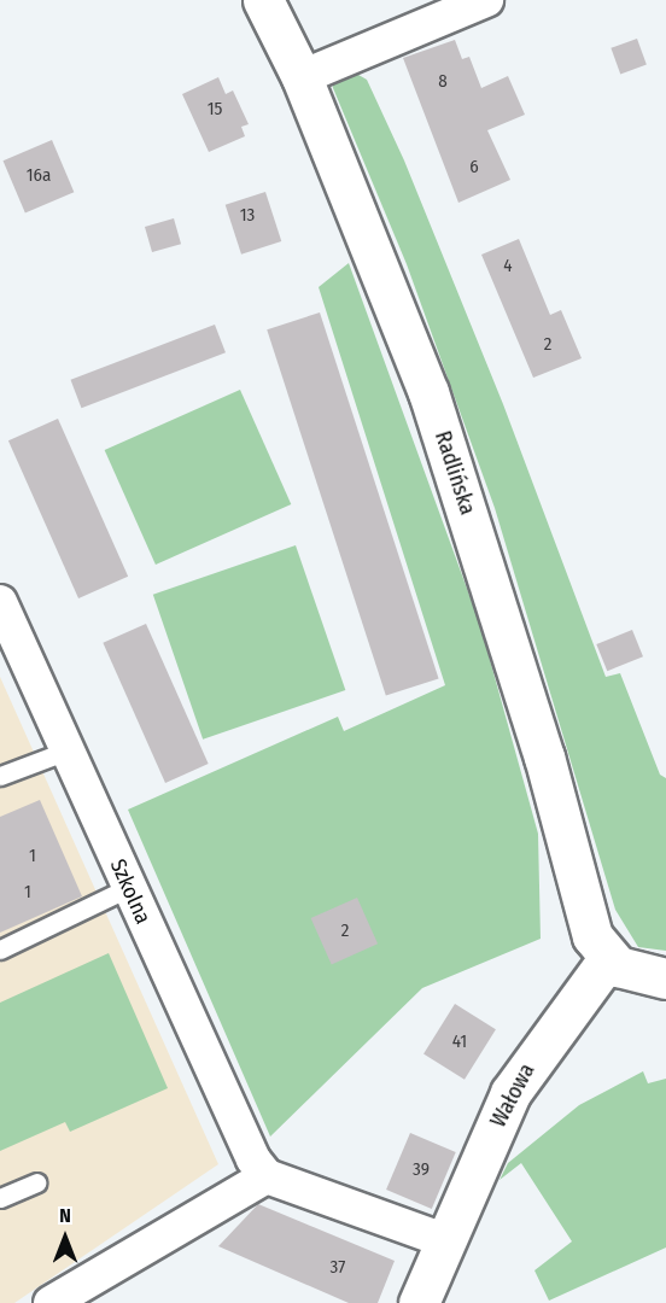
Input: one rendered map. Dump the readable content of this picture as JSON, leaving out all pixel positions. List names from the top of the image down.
{
  "streets": {
    "street": ["Radlińska", "Szkolna", "Wałowa"]
  },
  "crossings": [
    ["Radlińska", "Wałowa"]
  ],
  "house_numbers": [
    "8",
    "15",
    "6",
    "16a",
    "13",
    "4",
    "2",
    "1",
    "1",
    "2",
    "41",
    "39",
    "37"
  ],
  "north": "top"
}
